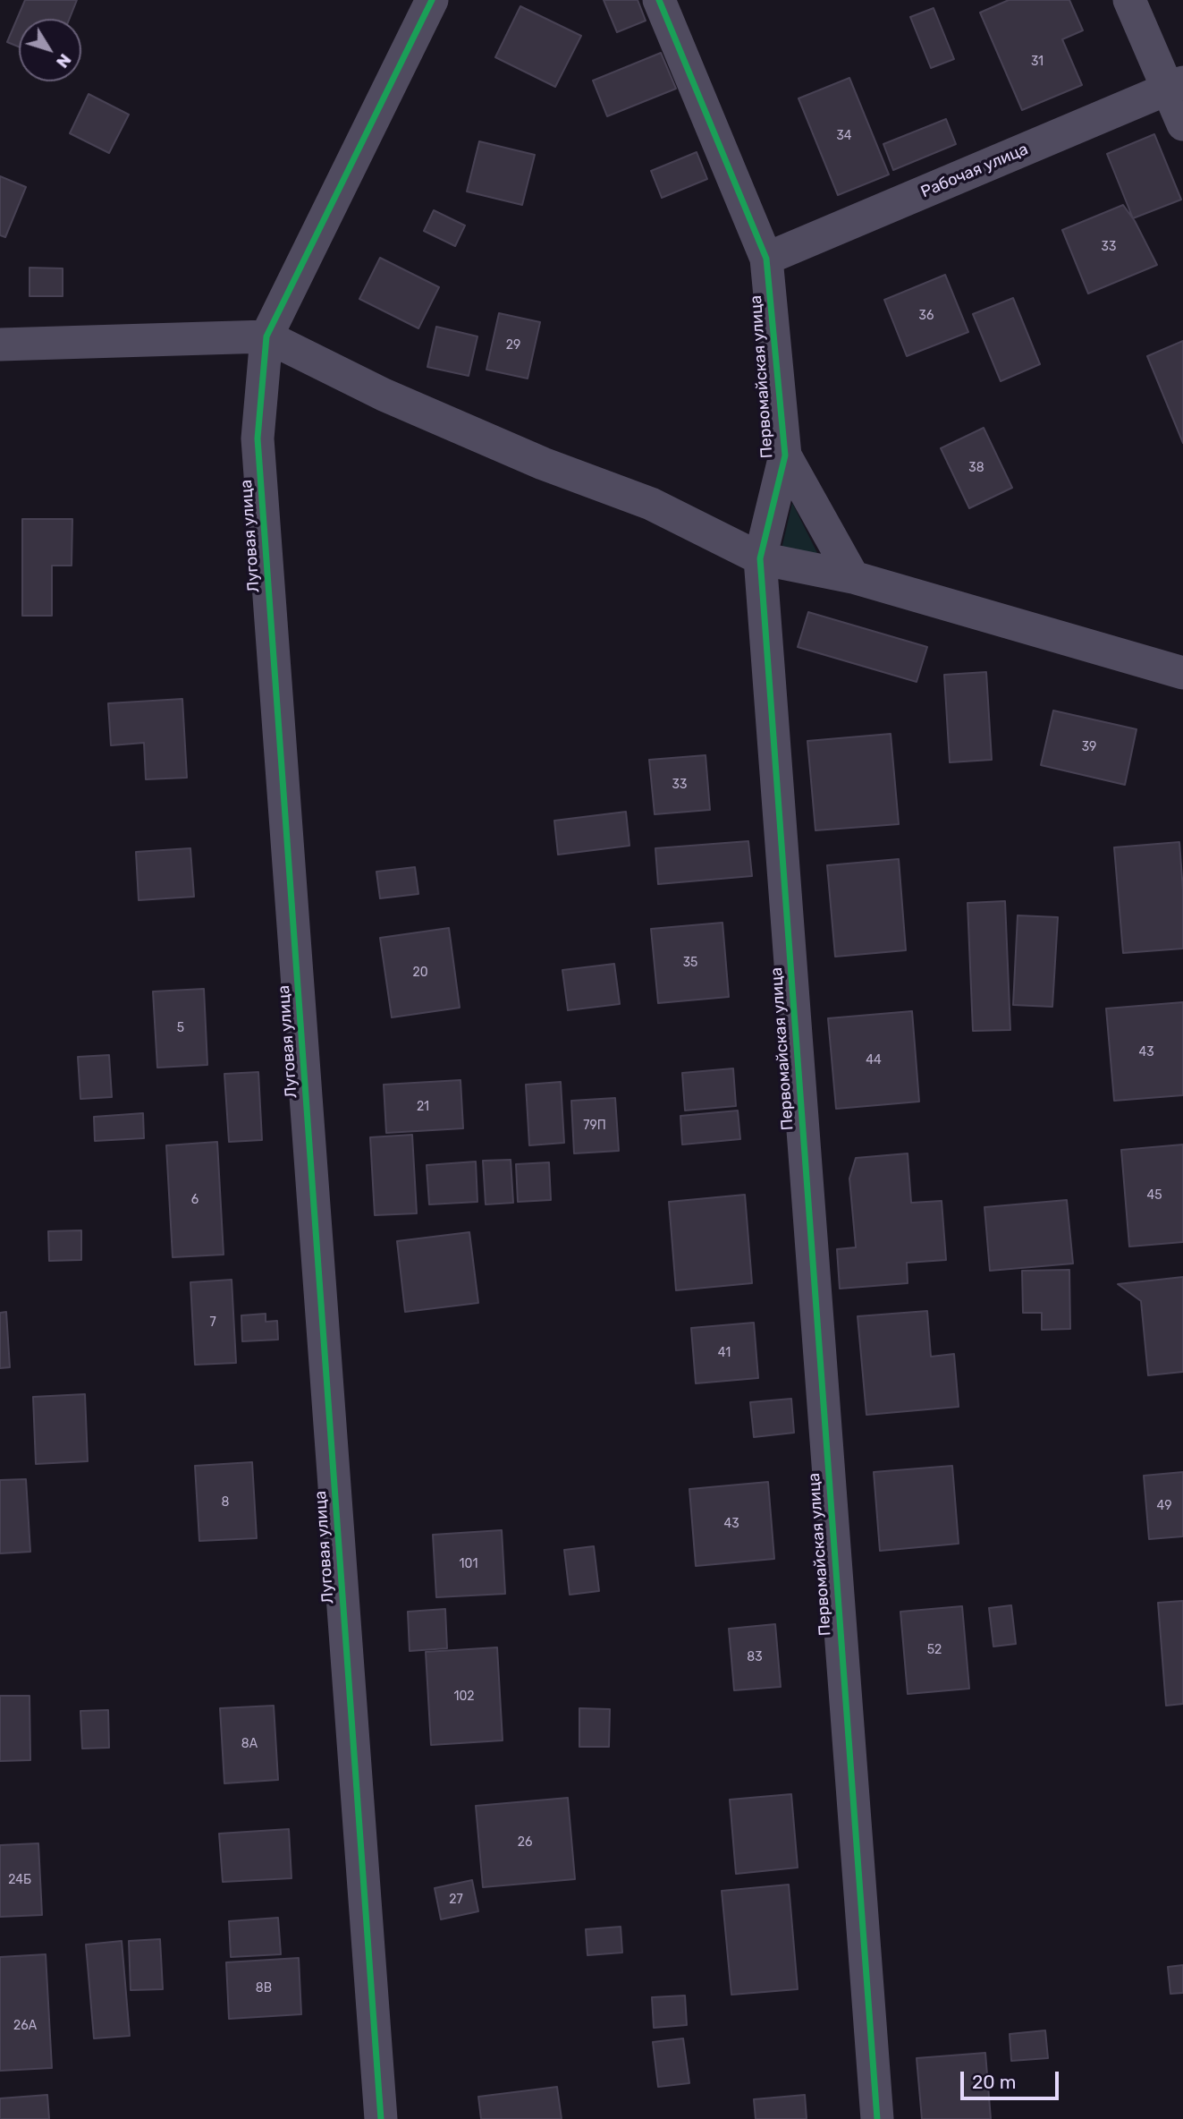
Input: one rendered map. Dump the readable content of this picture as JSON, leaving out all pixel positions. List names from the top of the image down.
{
  "streets": {
    "street": ["Рабочая улица", "Первомайская улица", "Луговая улица"]
  },
  "crossings": [
    ["Рабочая улица", "Первомайская улица"]
  ],
  "house_numbers": [
    "31",
    "34",
    "33",
    "36",
    "29",
    "38",
    "39",
    "33",
    "35",
    "20",
    "5",
    "43",
    "44",
    "21",
    "79П",
    "45",
    "6",
    "7",
    "41",
    "8",
    "49",
    "43",
    "101",
    "52",
    "83",
    "102",
    "8А",
    "26",
    "24Б",
    "27",
    "8В",
    "26А"
  ],
  "scale_bar": "20 m",
  "north": "bottom right"
}
